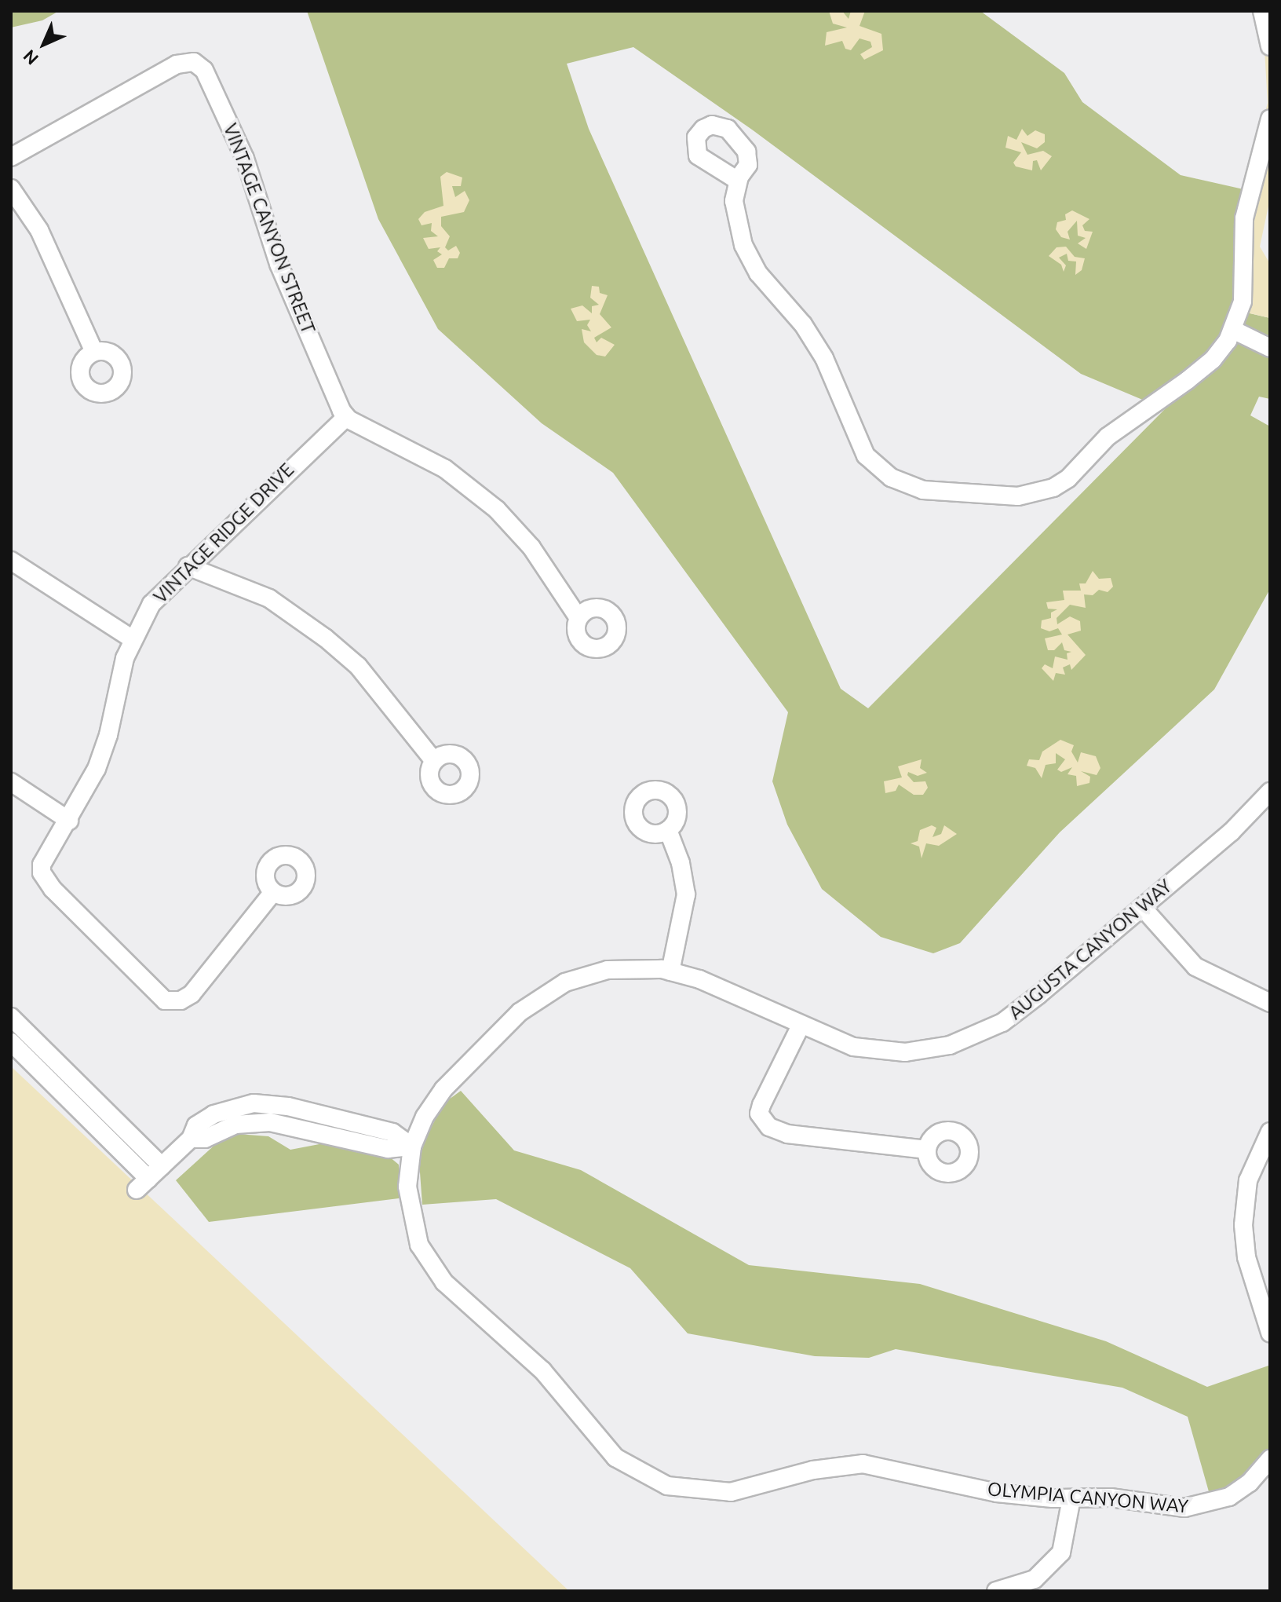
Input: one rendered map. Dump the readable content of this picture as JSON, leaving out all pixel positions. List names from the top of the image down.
{
  "streets": {
    "street": [
      "VINTAGE CANYON STREET",
      "VINTAGE RIDGE DRIVE",
      "AUGUSTA CANYON WAY",
      "OLYMPIA CANYON WAY"
    ]
  },
  "crossings": [
    ["VINTAGE CANYON STREET", "VINTAGE RIDGE DRIVE"],
    ["AUGUSTA CANYON WAY", "OLYMPIA CANYON WAY"]
  ],
  "north": "bottom left"
}
